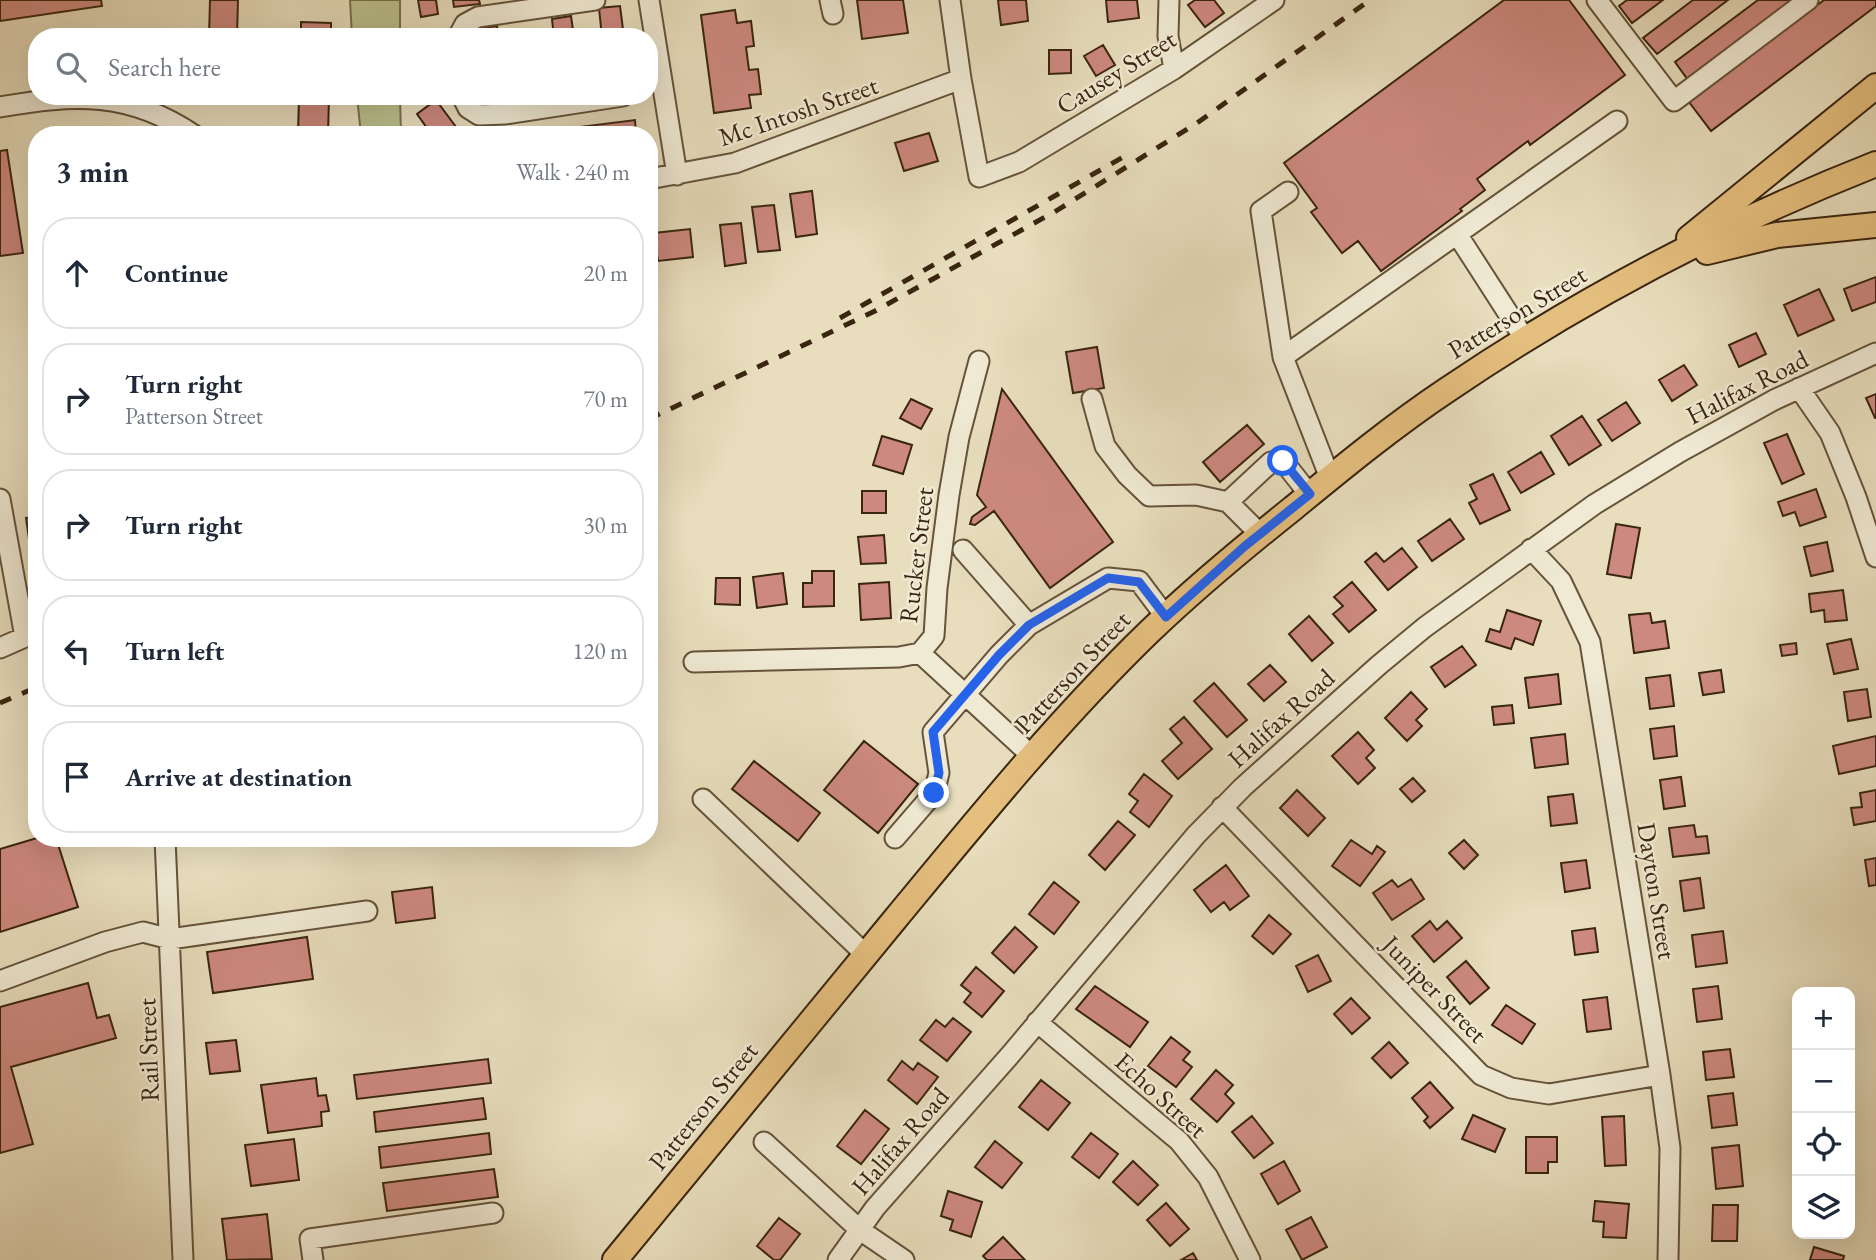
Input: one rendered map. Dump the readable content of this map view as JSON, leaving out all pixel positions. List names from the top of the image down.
{
  "streets": {
    "main road": ["Patterson Street"],
    "street": [
      "Causey Street",
      "Mc Intosh Street",
      "Halifax Road",
      "Rucker Street",
      "Dayton Street",
      "Juniper Street",
      "Rail Street",
      "Echo Street"
    ]
  },
  "crossings": [
    ["Causey Street", "Mc Intosh Street"],
    ["Halifax Road", "Dayton Street"],
    ["Halifax Road", "Juniper Street"],
    ["Halifax Road", "Echo Street"],
    ["Dayton Street", "Juniper Street"]
  ],
  "page": {
    "search": "Search here",
    "heading": ["3 min", "Walk · 240 m"],
    "list": [
      ["Continue", "20 m"],
      ["Turn right", "Patterson Street", "70 m"],
      ["Turn right", "30 m"],
      ["Turn left", "120 m"],
      "Arrive at destination"
    ],
    "map_buttons": ["+", "−"]
  }
}
